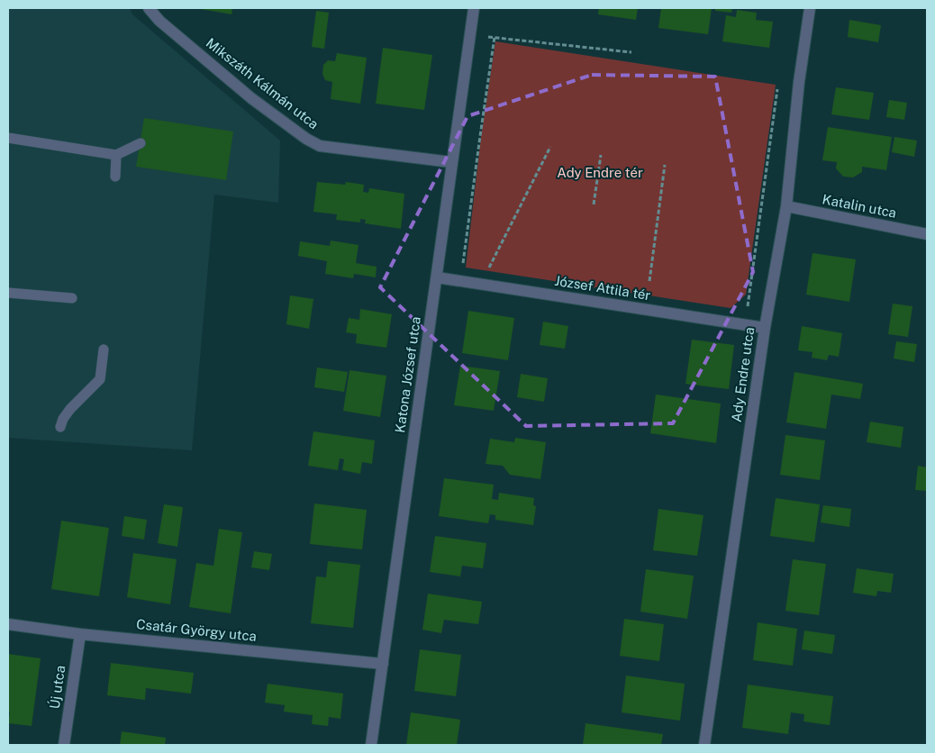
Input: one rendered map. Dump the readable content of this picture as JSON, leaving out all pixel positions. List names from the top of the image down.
{
  "streets": {
    "street": [
      "Mikszáth Kálmán utca",
      "Katalin utca",
      "József Attila tér",
      "Katona József utca",
      "Ady Endre utca",
      "Csatár György utca",
      "Új utca"
    ]
  },
  "crossings": [
    ["Mikszáth Kálmán utca", "Katona József utca"],
    ["Katalin utca", "Ady Endre utca"],
    ["József Attila tér", "Katona József utca"],
    ["József Attila tér", "Ady Endre utca"],
    ["Katona József utca", "Csatár György utca"],
    ["Csatár György utca", "Új utca"]
  ],
  "parks": ["Ady Endre tér"]
}
